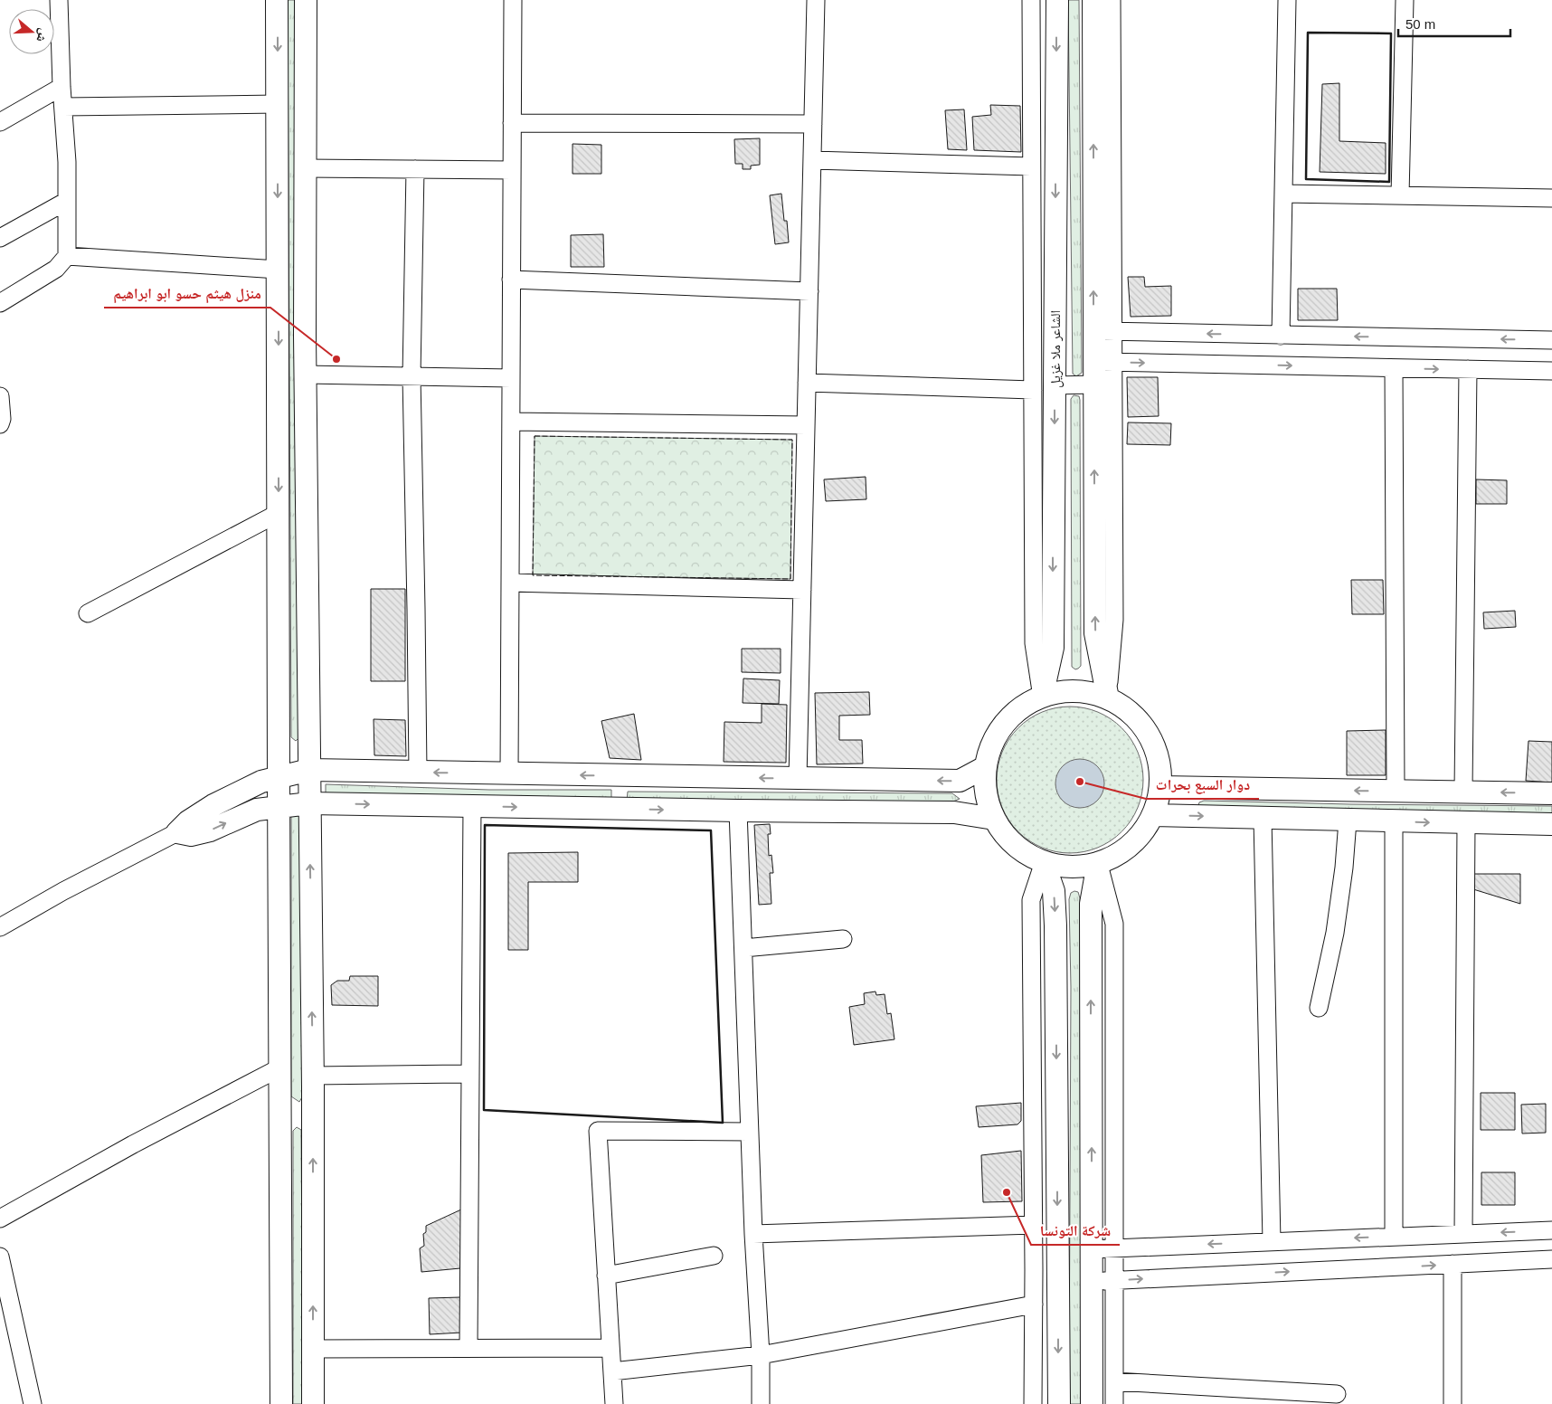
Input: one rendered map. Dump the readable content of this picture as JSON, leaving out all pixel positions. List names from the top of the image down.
{
  "streets": {
    "main road": ["الشاعر ملا غزيل"]
  },
  "places": ["منزل هيثم حسو ابو ابراهيم", "دوار السبع بحرات", "شركة التونسا"],
  "scale_bar": "50 m",
  "north": "right"
}
